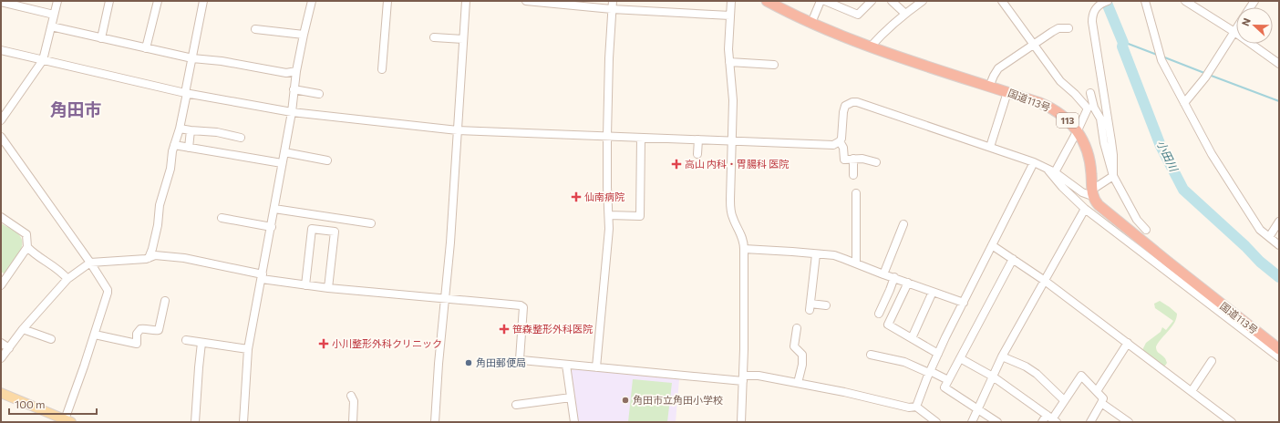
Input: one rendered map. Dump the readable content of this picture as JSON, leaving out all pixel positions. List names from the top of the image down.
{
  "streets": {
    "highway": ["国道113号", "113"]
  },
  "districts": ["角田市"],
  "water": ["小田川"],
  "places": {
    "health": [
      "高山 内科・胃腸科 医院",
      "仙南病院",
      "笹森整形外科医院",
      "小川整形外科クリニック"
    ],
    "other": ["角田郵便局", "角田市立角田小学校"]
  },
  "scale_bar": "100 m",
  "north": "left"
}
